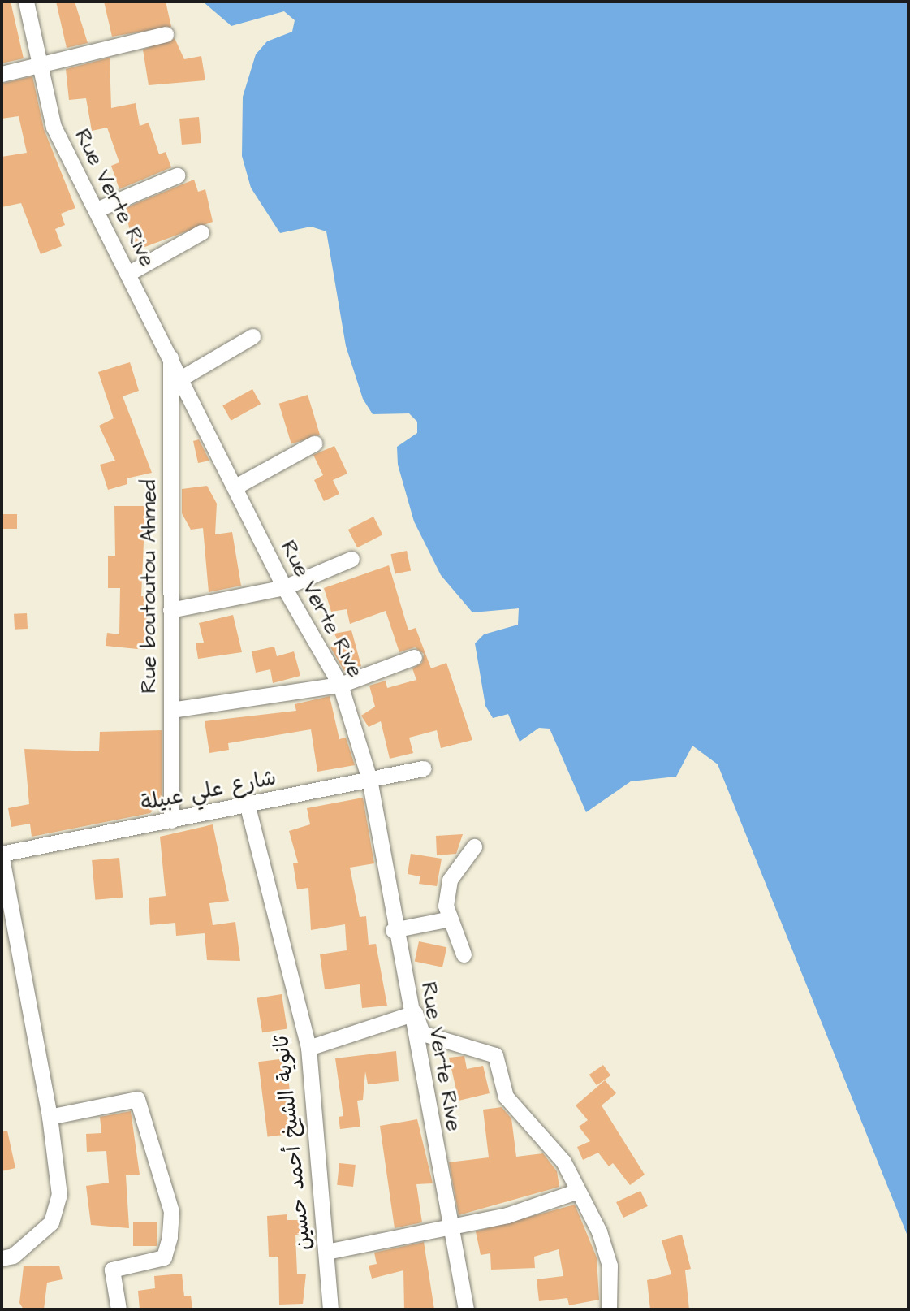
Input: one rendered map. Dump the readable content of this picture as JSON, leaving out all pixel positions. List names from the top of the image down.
{
  "streets": {
    "street": [
      "Rue Verte Rive",
      "Rue boutoutou Ahmed",
      "شارع علي عبيلة",
      "ثانوية الشيخ أحمد حسين"
    ]
  },
  "crossings": [
    ["Rue Verte Rive", "Rue boutoutou Ahmed"],
    ["Rue Verte Rive", "شارع علي عبيلة"],
    ["Rue boutoutou Ahmed", "شارع علي عبيلة"],
    ["شارع علي عبيلة", "ثانوية الشيخ أحمد حسين"]
  ]
}
